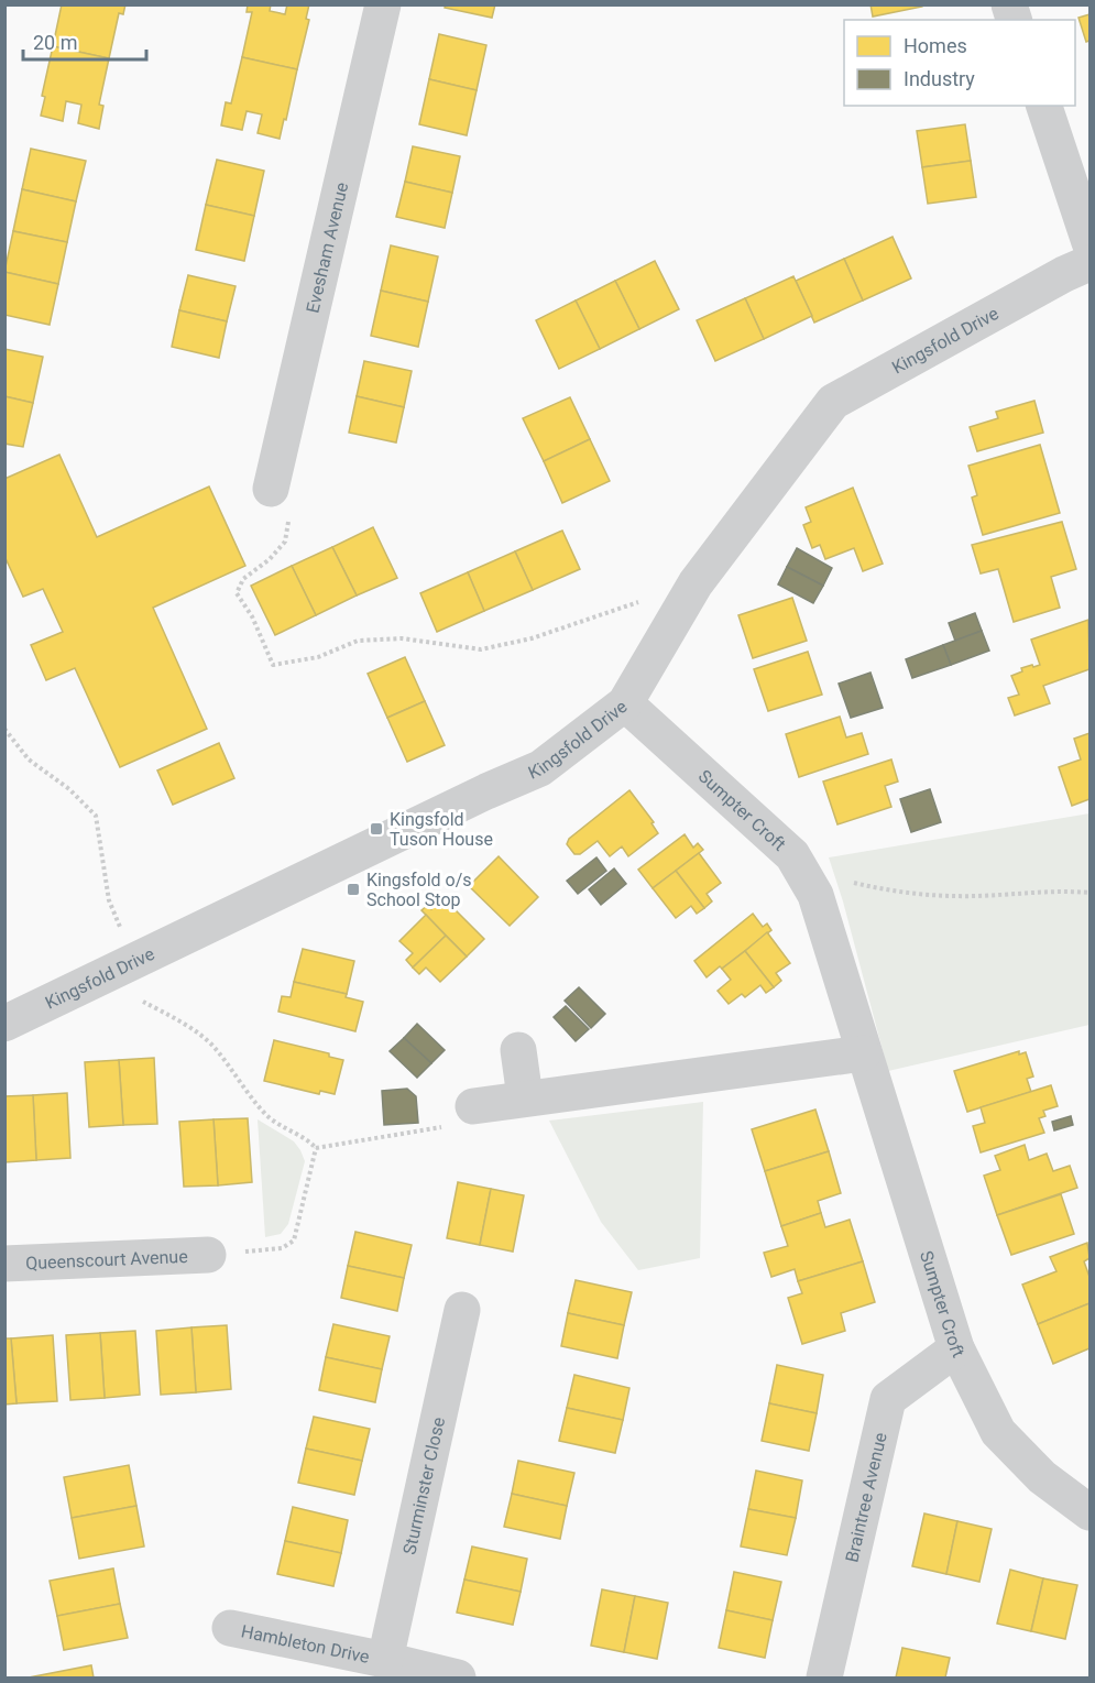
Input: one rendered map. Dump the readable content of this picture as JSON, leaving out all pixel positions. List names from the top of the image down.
{
  "streets": {
    "street": [
      "Evesham Avenue",
      "Kingsfold Drive",
      "Sumpter Croft",
      "Queenscourt Avenue",
      "Sturminster Close",
      "Braintree Avenue",
      "Hambleton Drive"
    ]
  },
  "crossings": [
    ["Kingsfold Drive", "Sumpter Croft"],
    ["Sumpter Croft", "Braintree Avenue"],
    ["Sturminster Close", "Hambleton Drive"]
  ],
  "places": {
    "transit": ["Kingsfold Tuson House", "Kingsfold o/s School Stop"]
  },
  "legend": ["Homes", "Industry"],
  "scale_bar": "20 m"
}
